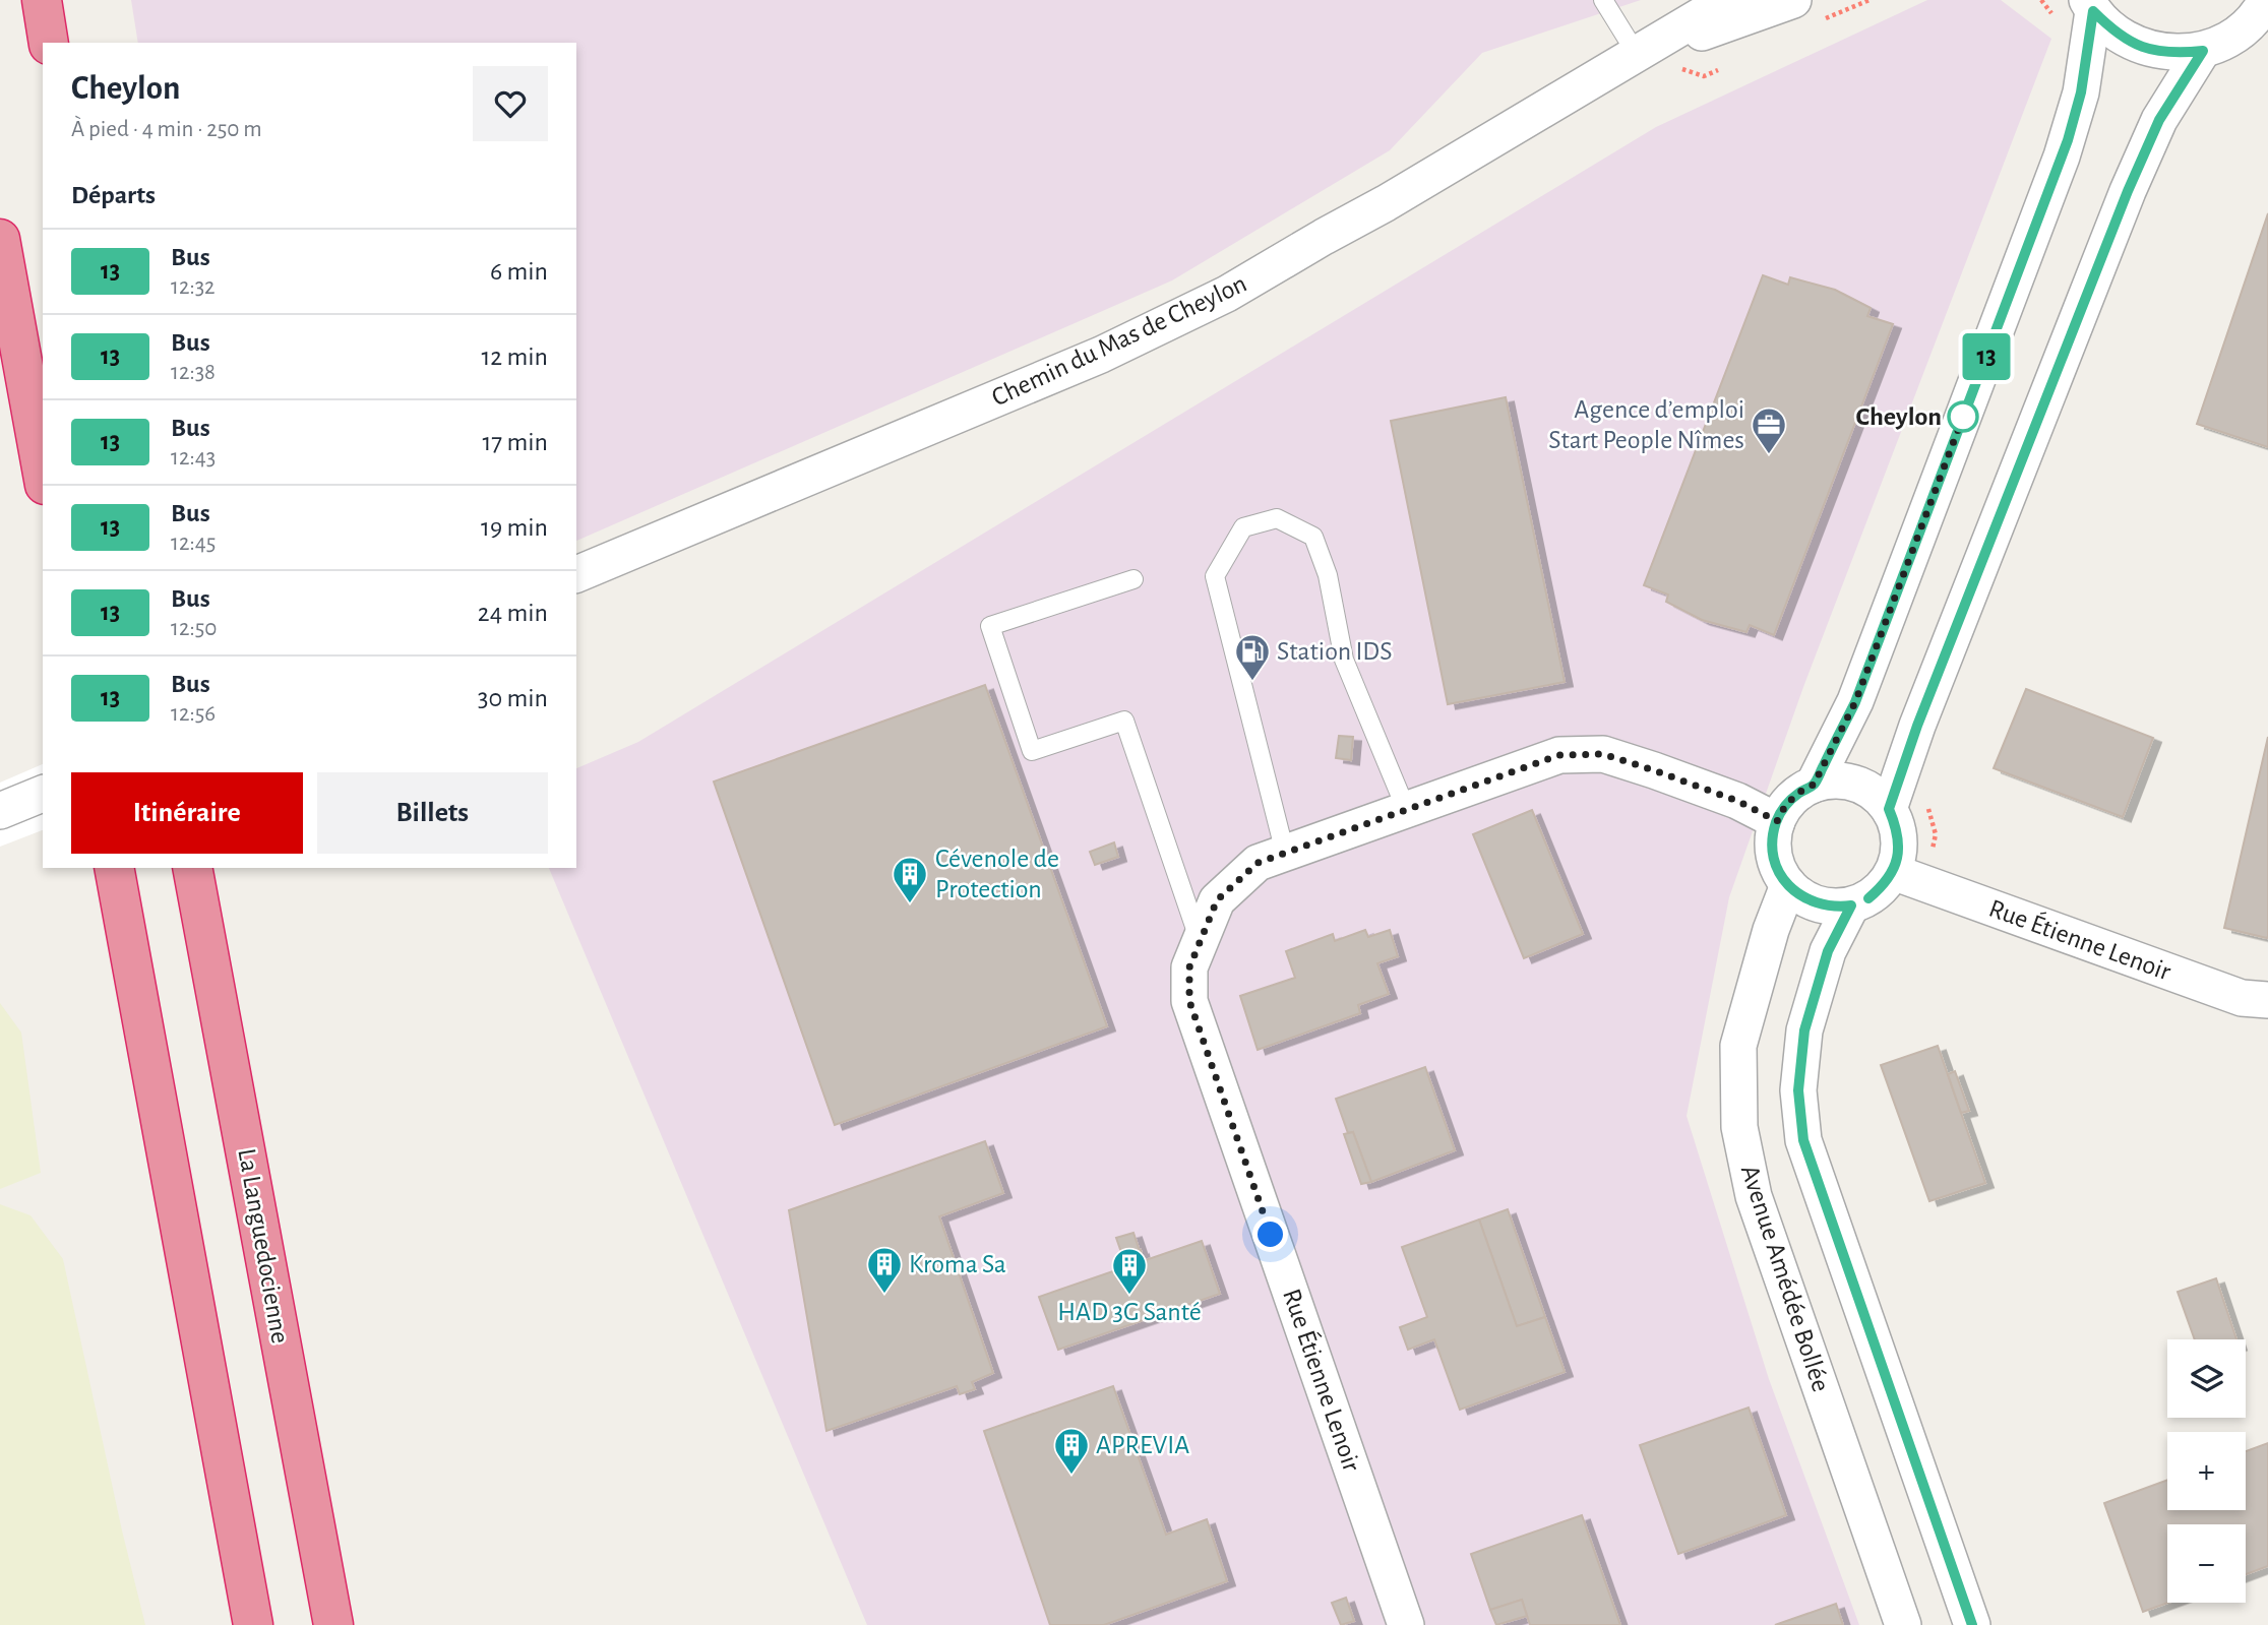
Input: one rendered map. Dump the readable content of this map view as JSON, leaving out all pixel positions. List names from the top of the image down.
{
  "streets": {
    "highway": ["La Languedocienne"],
    "street": ["Chemin du Mas de Cheylon", "Rue Étienne Lenoir", "Avenue Amédée Bollée"]
  },
  "crossings": [
    ["Rue Étienne Lenoir", "Avenue Amédée Bollée"]
  ],
  "places": {
    "other": ["Cheylon"],
    "office": ["Agence d’emploi Start People Nîmes"],
    "fuel station": ["Station IDS"],
    "building": [
      "Cévenole de Protection",
      "Kroma Sa",
      "HAD 3G Santé",
      "APREVIA"
    ]
  },
  "lines": ["bus line 13"],
  "page": {
    "on_map": "13",
    "heading": [
      ["Cheylon", "À pied · 4 min · 250 m"],
      "Départs"
    ],
    "list": [
      {
        "mark": "13",
        "name": "Bus",
        "note": "12:32",
        "value": "6 min"
      },
      {
        "mark": "13",
        "name": "Bus",
        "note": "12:38",
        "value": "12 min"
      },
      {
        "mark": "13",
        "name": "Bus",
        "note": "12:43",
        "value": "17 min"
      },
      {
        "mark": "13",
        "name": "Bus",
        "note": "12:45",
        "value": "19 min"
      },
      {
        "mark": "13",
        "name": "Bus",
        "note": "12:50",
        "value": "24 min"
      },
      {
        "mark": "13",
        "name": "Bus",
        "note": "12:56",
        "value": "30 min"
      }
    ],
    "buttons": ["Itinéraire", "Billets"],
    "map_buttons": ["+", "−"]
  }
}
